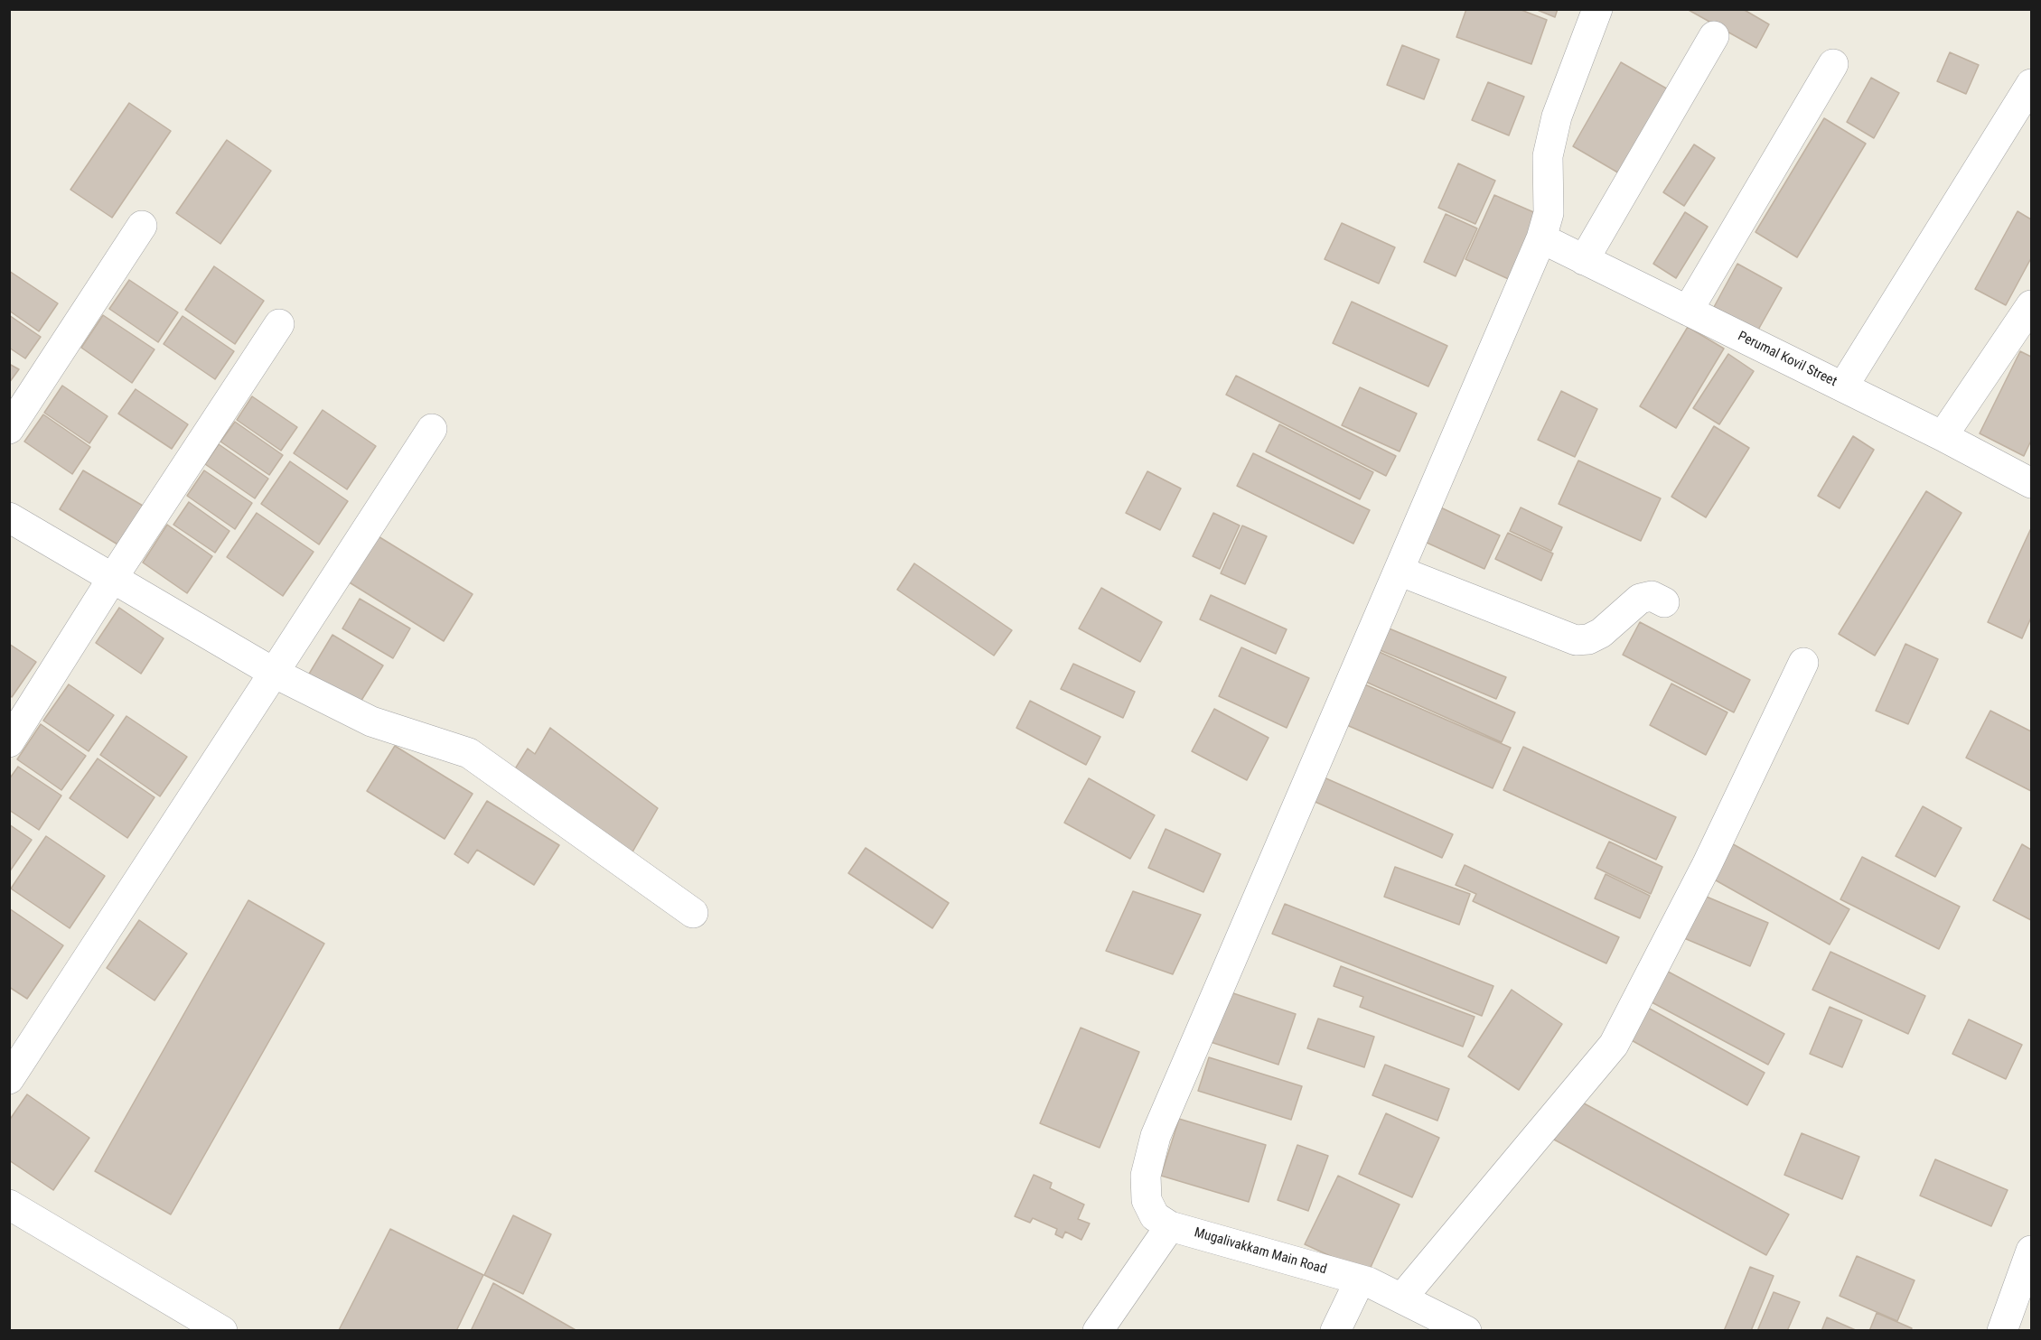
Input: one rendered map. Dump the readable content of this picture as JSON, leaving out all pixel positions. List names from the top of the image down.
{
  "streets": {
    "street": ["Perumal Kovil Street", "Mugalivakkam Main Road"]
  }
}
